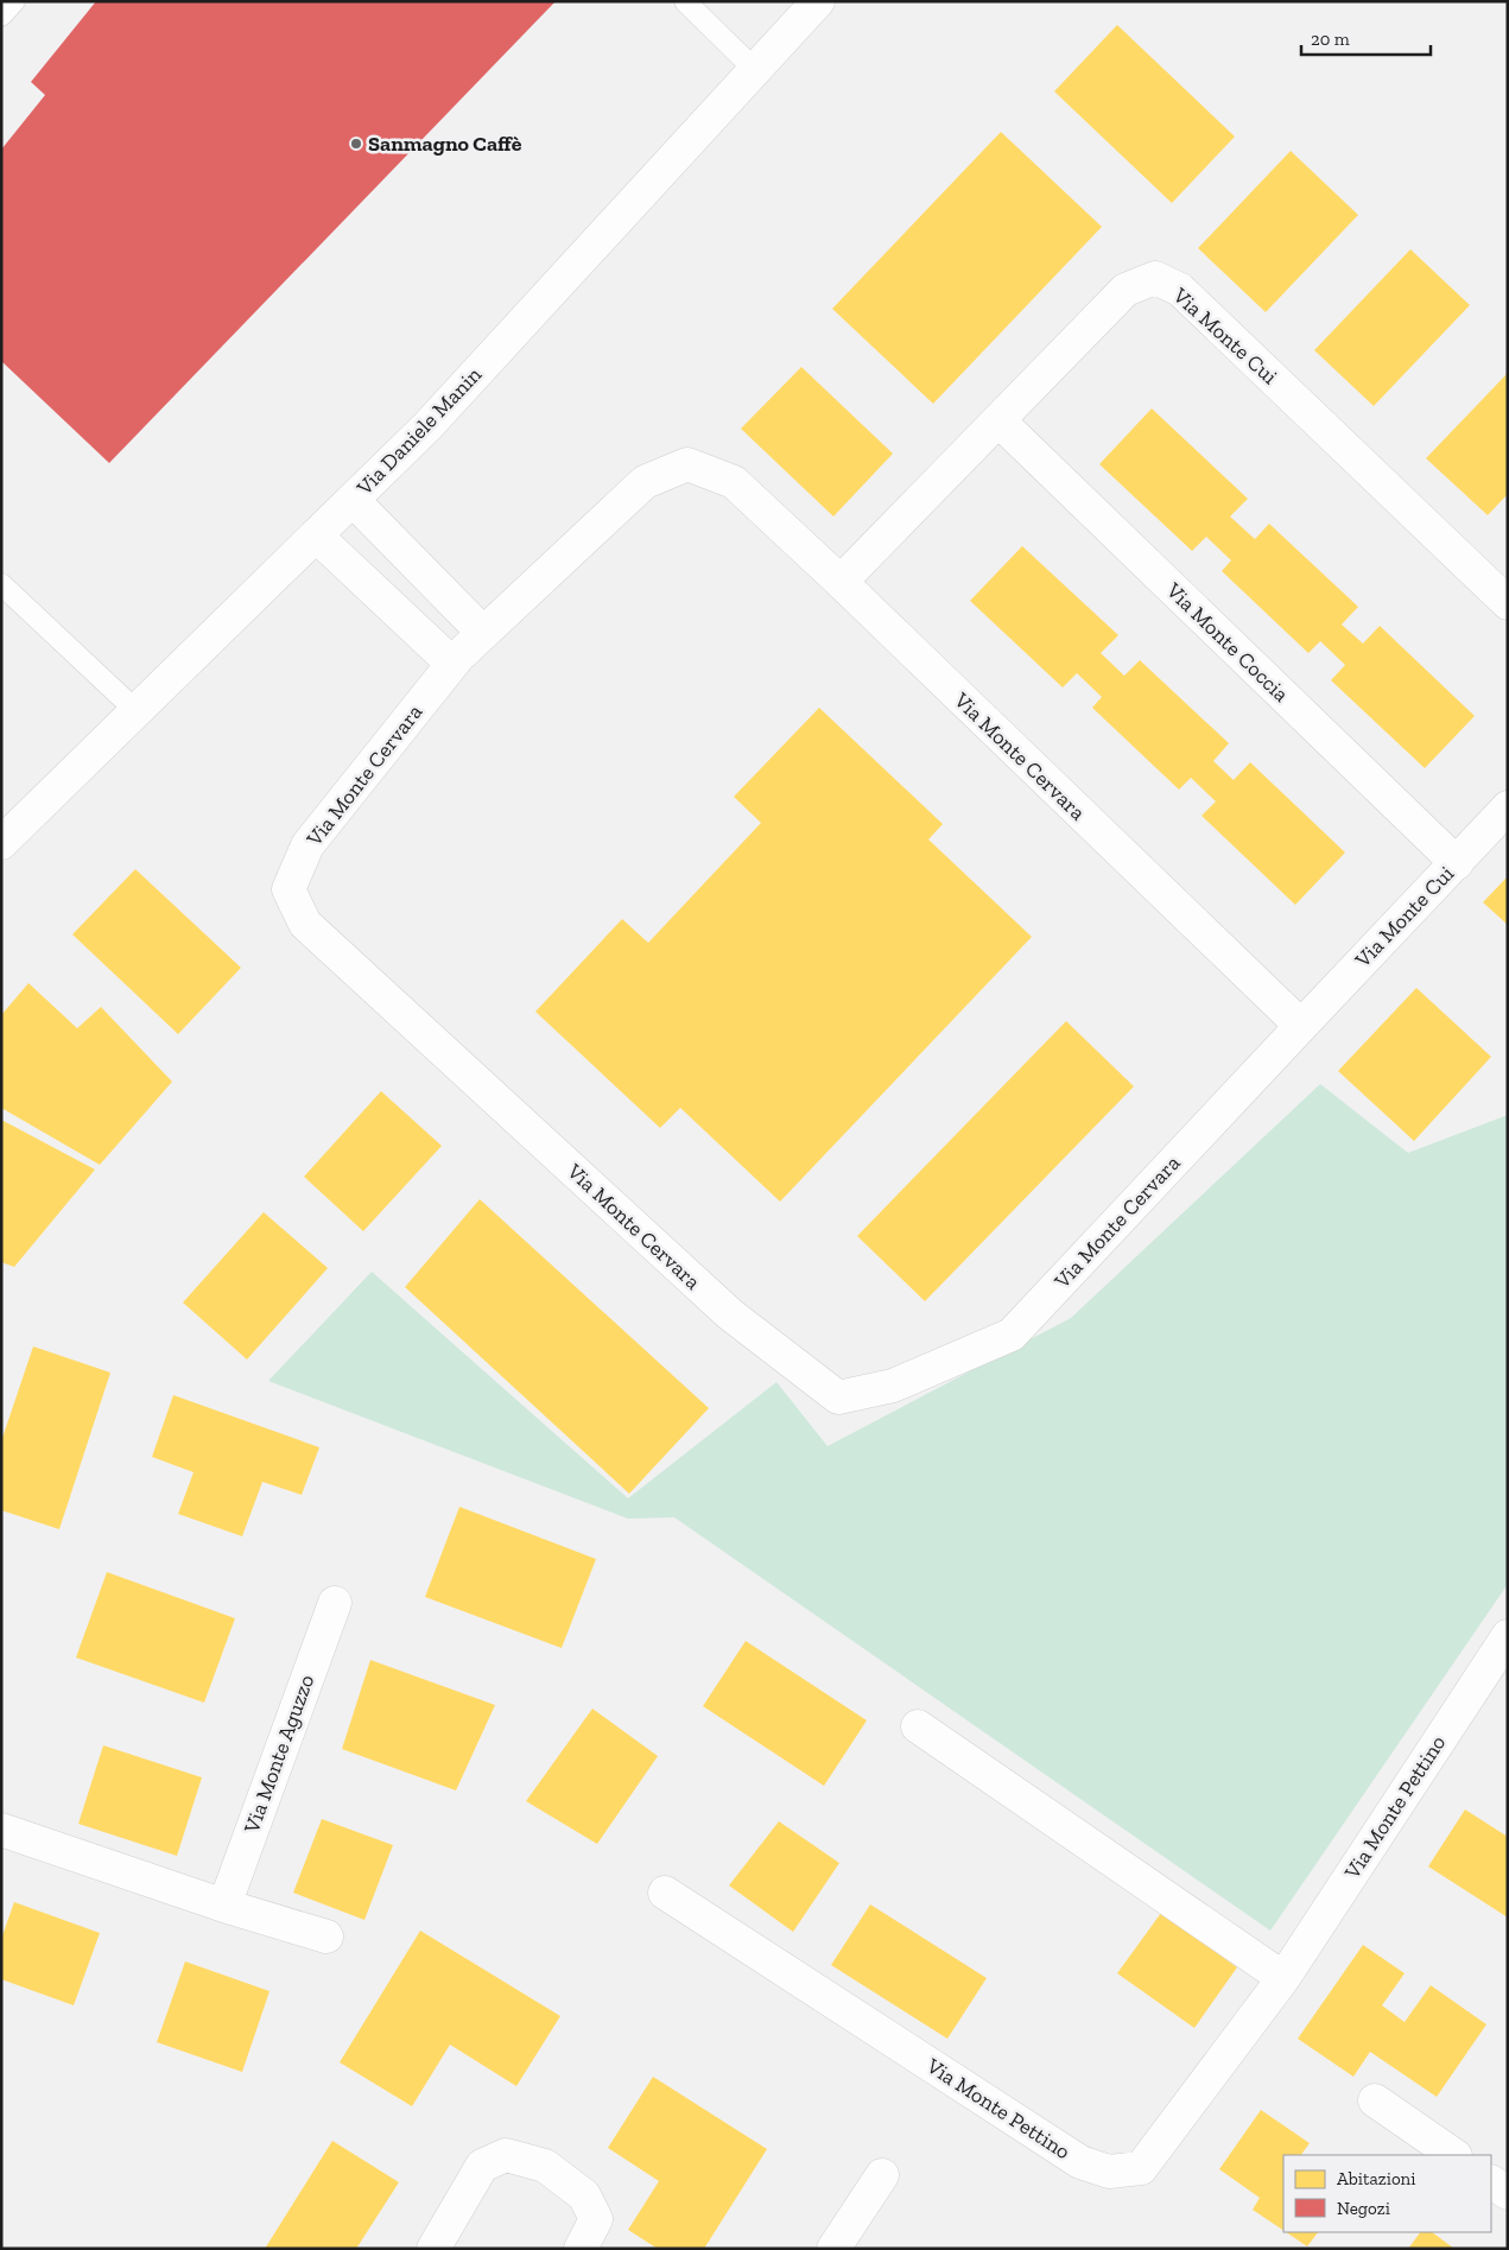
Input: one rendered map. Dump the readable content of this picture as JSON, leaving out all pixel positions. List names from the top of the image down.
{
  "streets": {
    "street": [
      "Via Monte Cui",
      "Via Daniele Manin",
      "Via Monte Coccia",
      "Via Monte Cervara",
      "Via Monte Aguzzo",
      "Via Monte Pettino"
    ]
  },
  "crossings": [
    ["Via Monte Cui", "Via Monte Coccia"],
    ["Via Monte Cui", "Via Monte Cervara"]
  ],
  "places": ["Sanmagno Caffè"],
  "legend": ["Abitazioni", "Negozi"],
  "scale_bar": "20 m"
}
